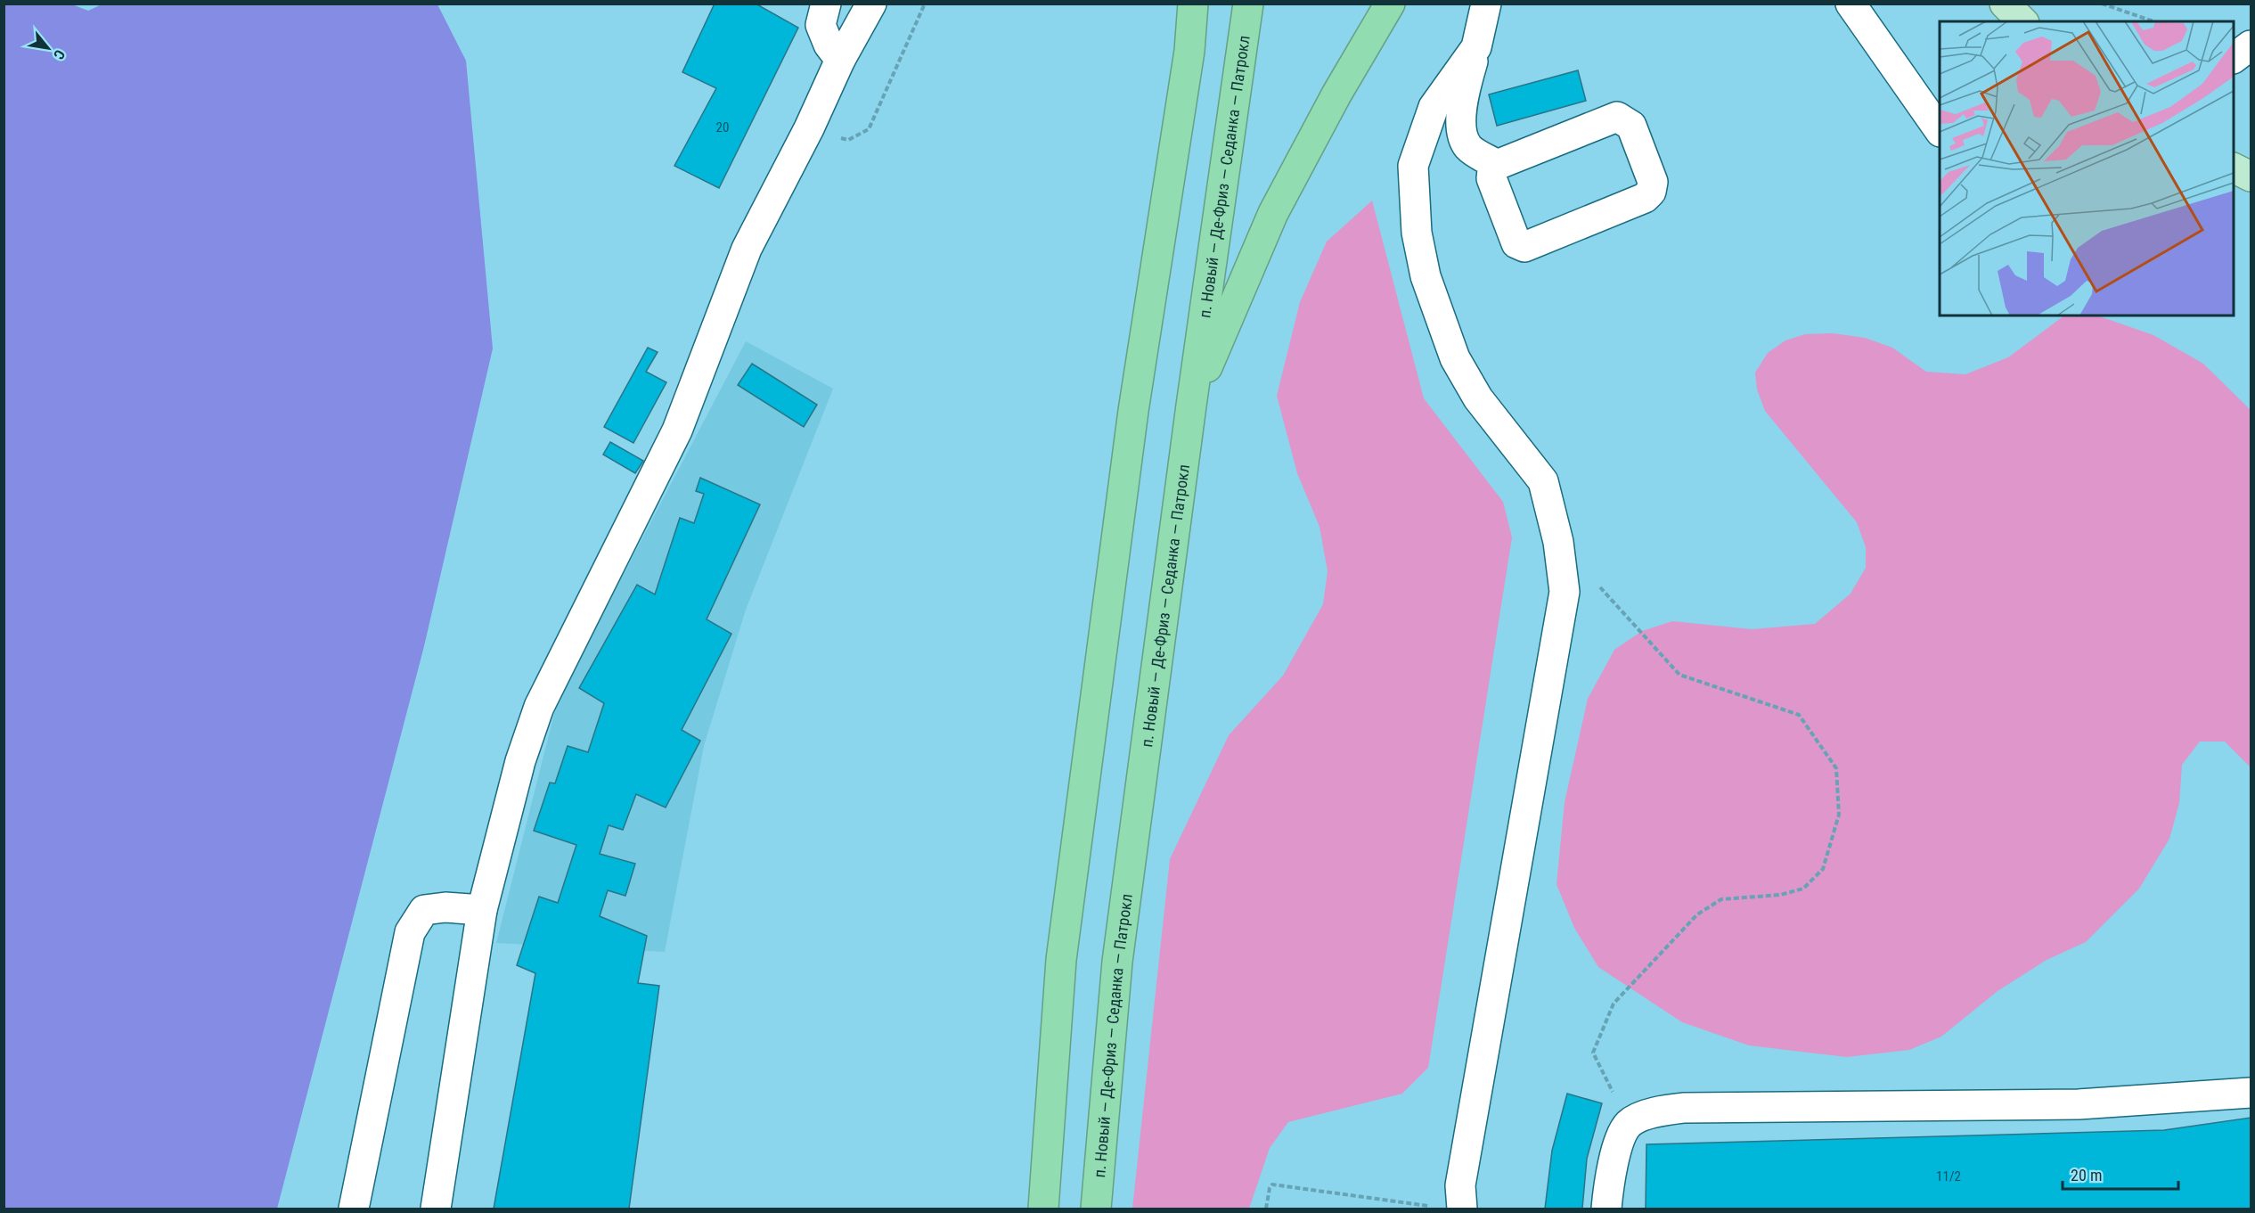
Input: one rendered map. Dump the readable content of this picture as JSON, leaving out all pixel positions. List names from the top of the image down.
{
  "streets": {
    "highway": ["п. Новый — Де-Фриз — Седанка — Патрокл"]
  },
  "house_numbers": ["20", "11/2"],
  "scale_bar": "20 m",
  "north": "bottom right"
}
